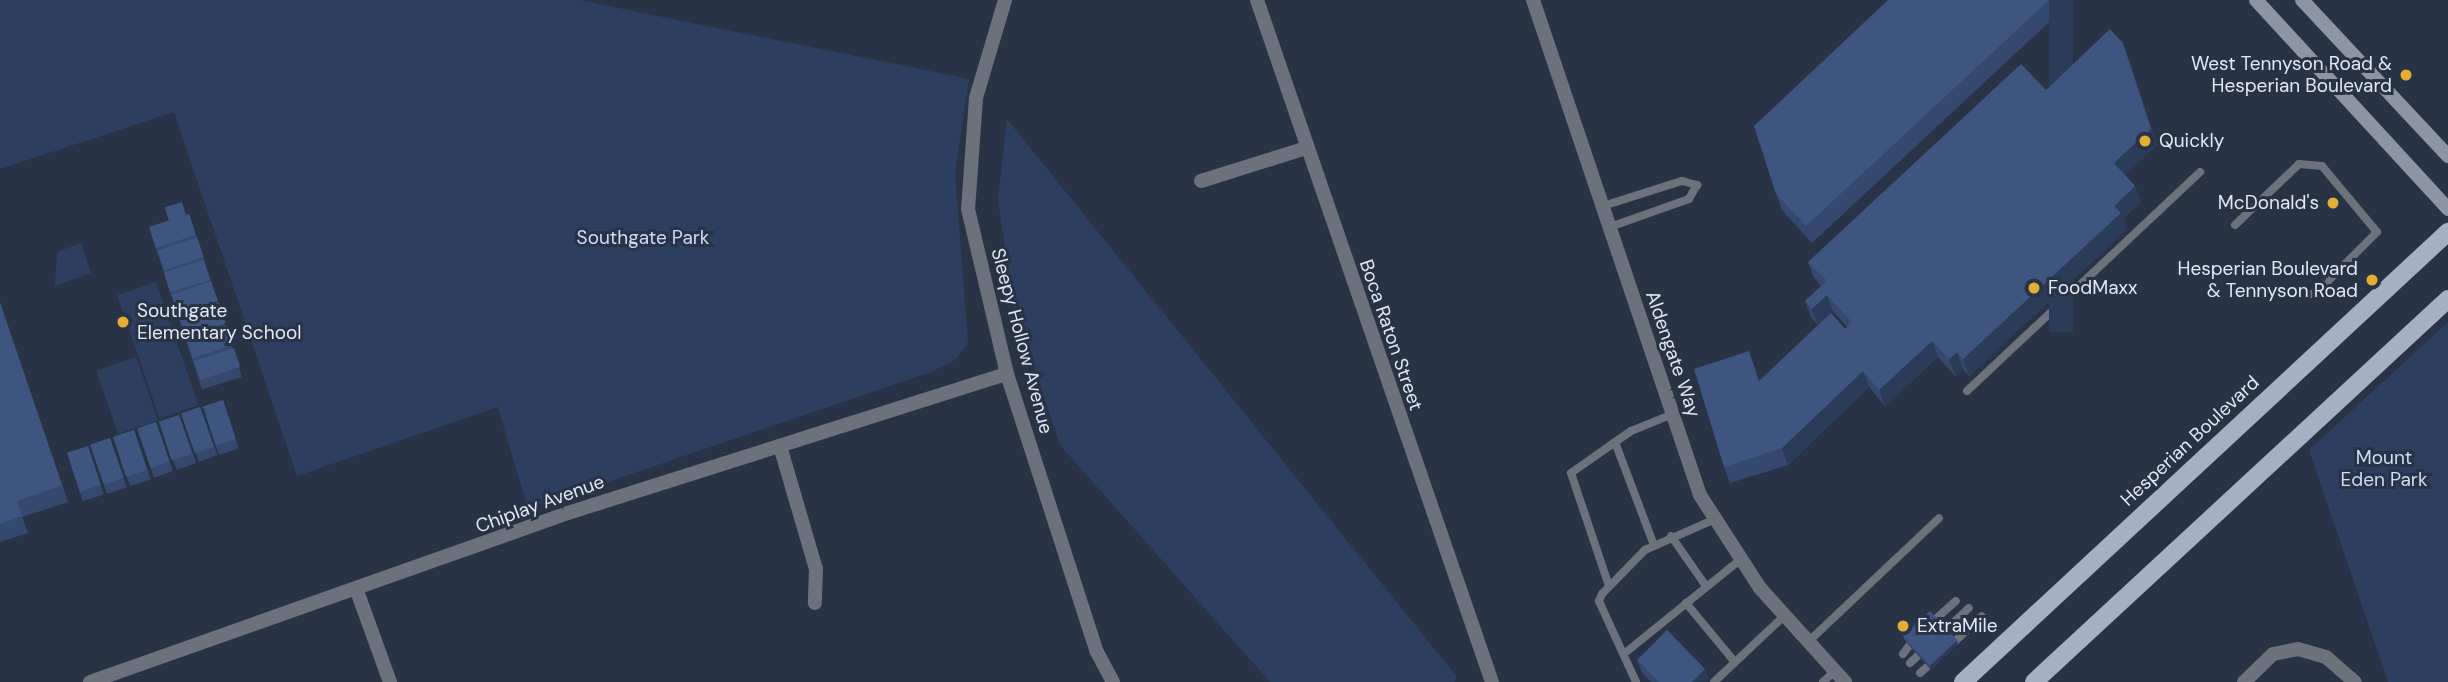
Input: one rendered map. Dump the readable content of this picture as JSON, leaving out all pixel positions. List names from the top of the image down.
{
  "streets": {
    "main road": ["Hesperian Boulevard"],
    "street": [
      "Boca Raton Street",
      "Sleepy Hollow Avenue",
      "Aldengate Way",
      "Chiplay Avenue"
    ]
  },
  "crossings": [
    ["Sleepy Hollow Avenue", "Chiplay Avenue"]
  ],
  "parks": ["Southgate Park", "Mount Eden Park"],
  "places": [
    "West Tennyson Road & Hesperian Boulevard",
    "Quickly",
    "McDonald's",
    "Hesperian Boulevard & Tennyson Road",
    "FoodMaxx",
    "Southgate Elementary School",
    "ExtraMile"
  ]
}
